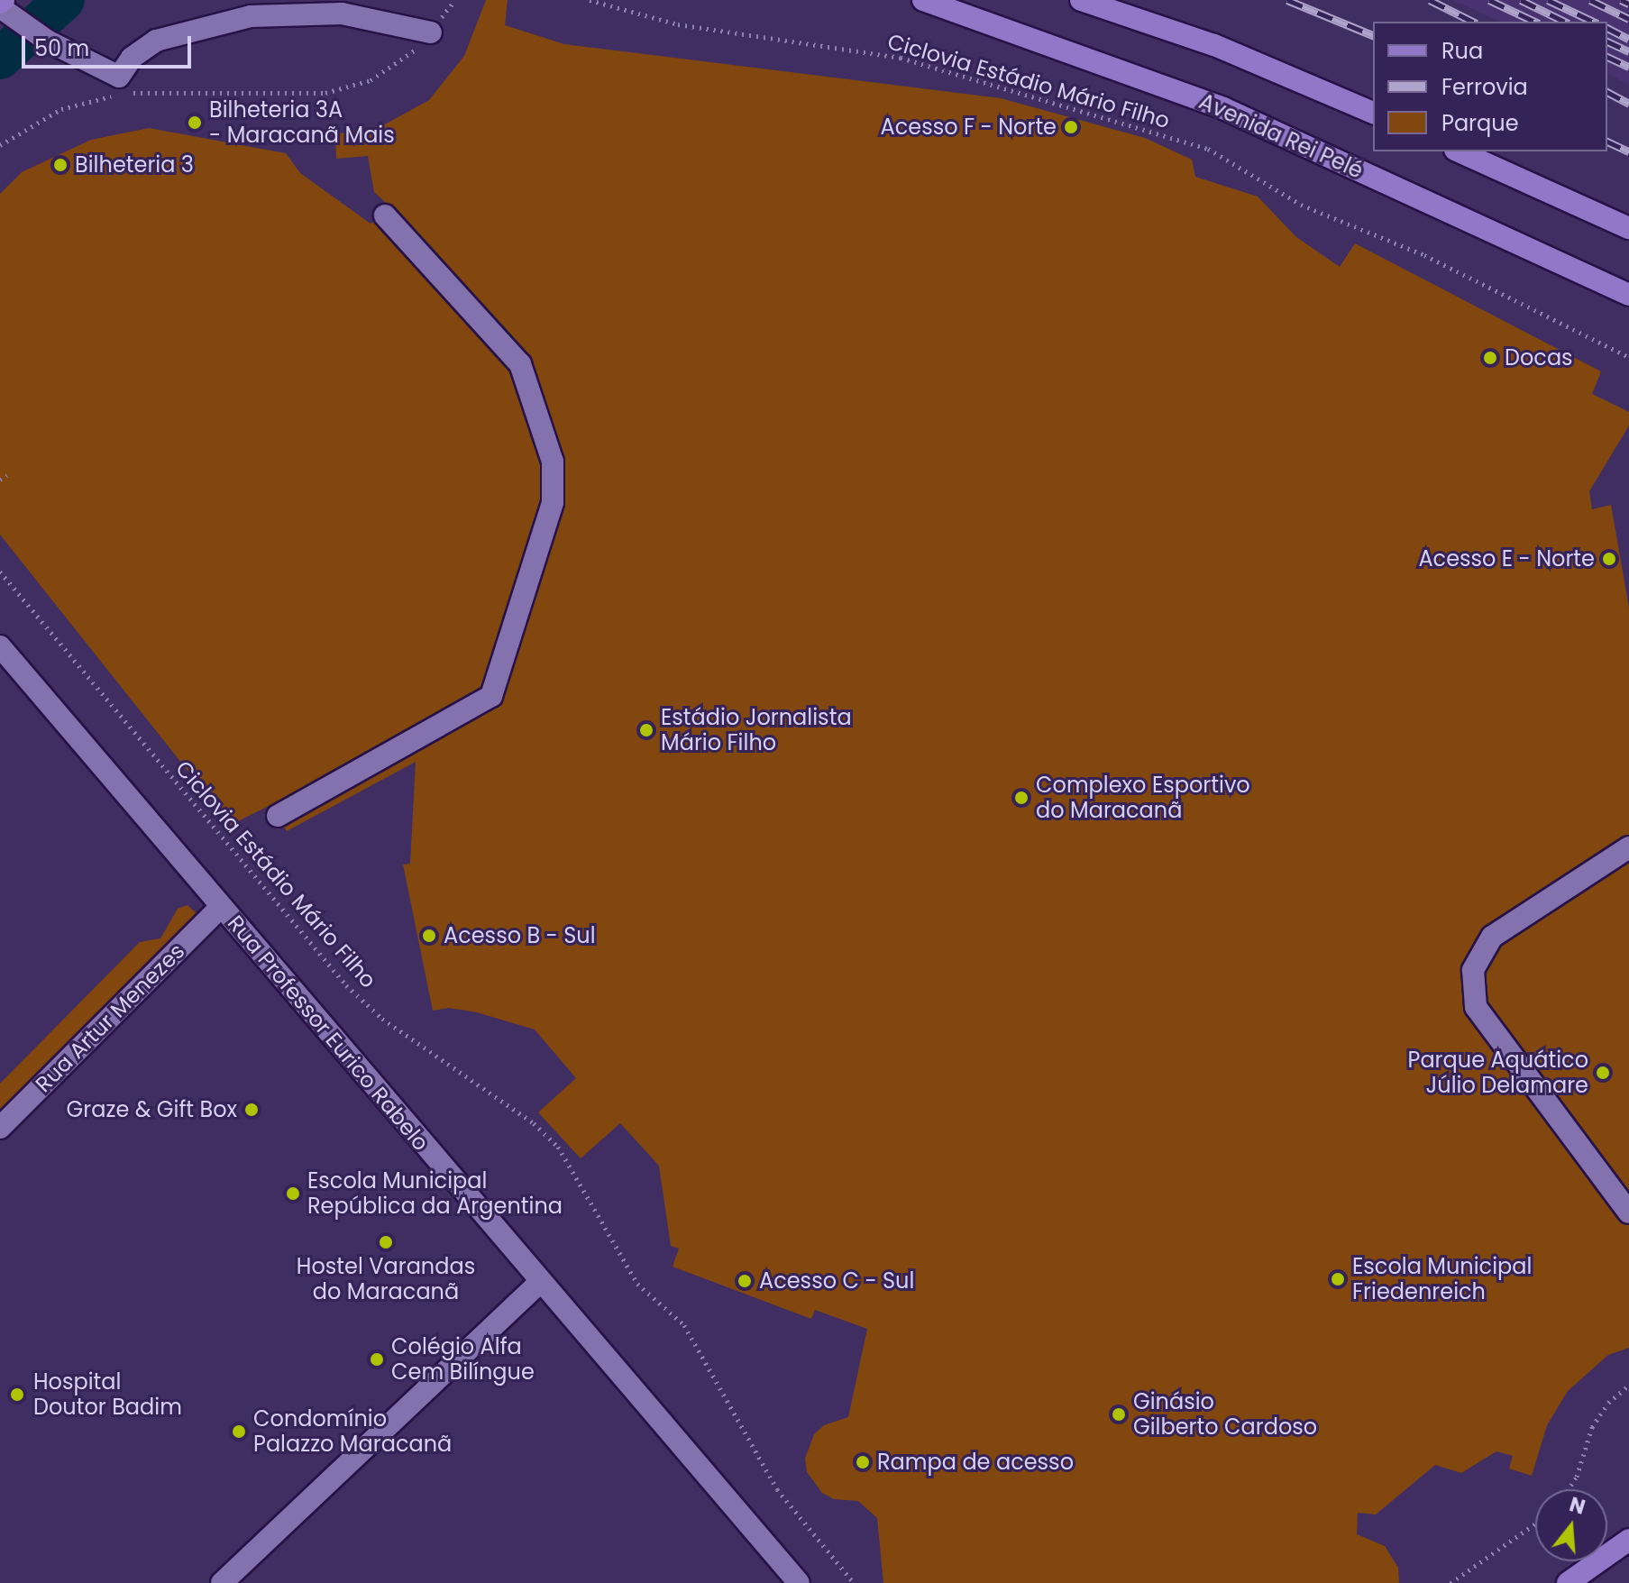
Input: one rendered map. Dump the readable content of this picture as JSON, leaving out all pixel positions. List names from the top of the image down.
{
  "streets": {
    "main road": ["Avenida Rei Pelé"],
    "street": ["Rua Artur Menezes", "Rua Professor Eurico Rabelo"],
    "path": ["Ciclovia Estádio Mário Filho"]
  },
  "crossings": [
    ["Rua Artur Menezes", "Rua Professor Eurico Rabelo"]
  ],
  "places": [
    "Bilheteria 3A - Maracanã Mais",
    "Acesso F - Norte",
    "Bilheteria 3",
    "Docas",
    "Acesso E - Norte",
    "Estádio Jornalista Mário Filho",
    "Complexo Esportivo do Maracanã",
    "Acesso B - Sul",
    "Parque Aquático Júlio Delamare",
    "Graze & Gift Box",
    "Escola Municipal República da Argentina",
    "Hostel Varandas do Maracanã",
    "Escola Municipal Friedenreich",
    "Acesso C - Sul",
    "Colégio Alfa Cem Bilíngue",
    "Hospital Doutor Badim",
    "Ginásio Gilberto Cardoso",
    "Condomínio Palazzo Maracanã",
    "Rampa de acesso"
  ],
  "legend": ["Rua", "Ferrovia", "Parque"],
  "scale_bar": "50 m",
  "north": "top"
}
